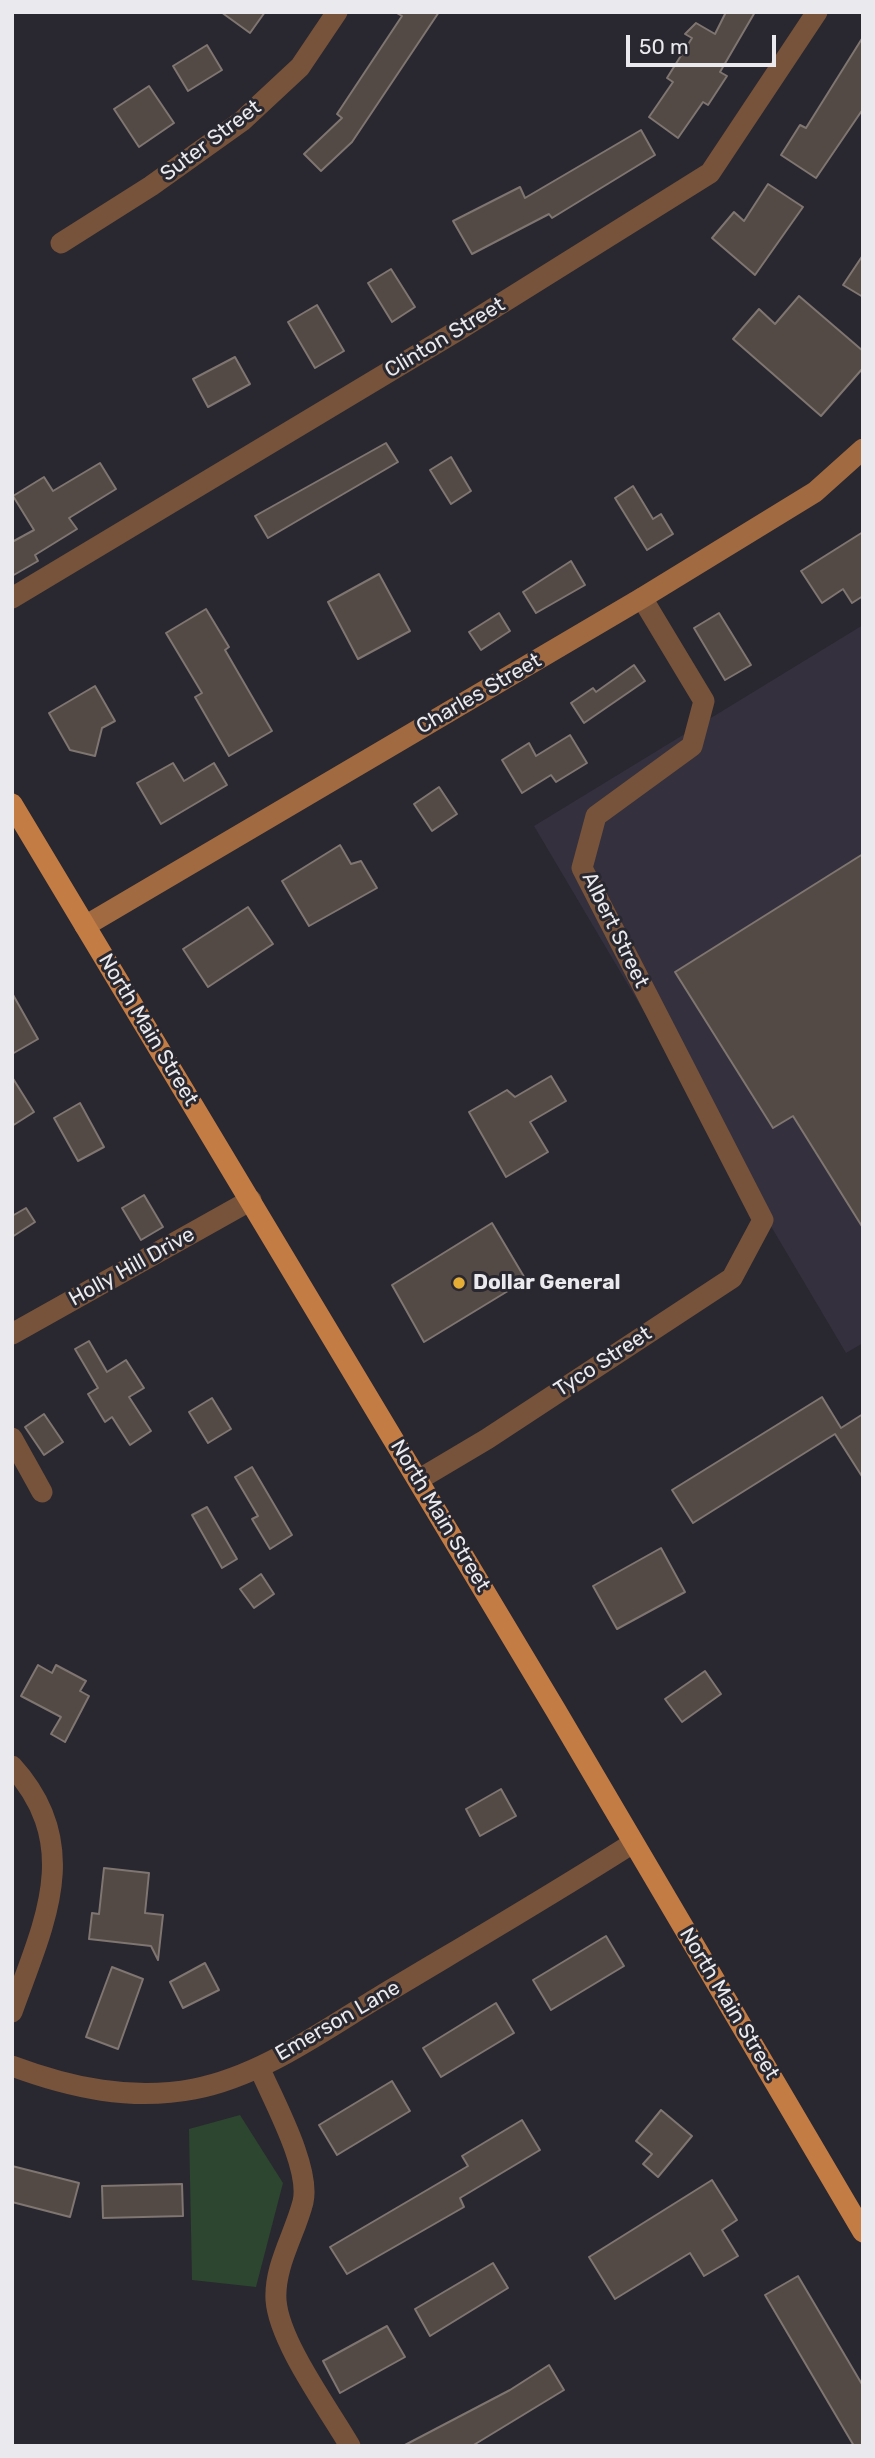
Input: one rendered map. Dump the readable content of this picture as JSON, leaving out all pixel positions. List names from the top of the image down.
{
  "streets": {
    "main road": ["North Main Street"],
    "street": [
      "Suter Street",
      "Clinton Street",
      "Charles Street",
      "Albert Street",
      "Holly Hill Drive",
      "Tyco Street",
      "Emerson Lane"
    ]
  },
  "crossings": [
    ["Charles Street", "Albert Street"],
    ["Charles Street", "North Main Street"],
    ["Albert Street", "Tyco Street"],
    ["North Main Street", "Holly Hill Drive"],
    ["North Main Street", "Tyco Street"],
    ["North Main Street", "Emerson Lane"]
  ],
  "places": ["Dollar General"],
  "scale_bar": "50 m"
}
